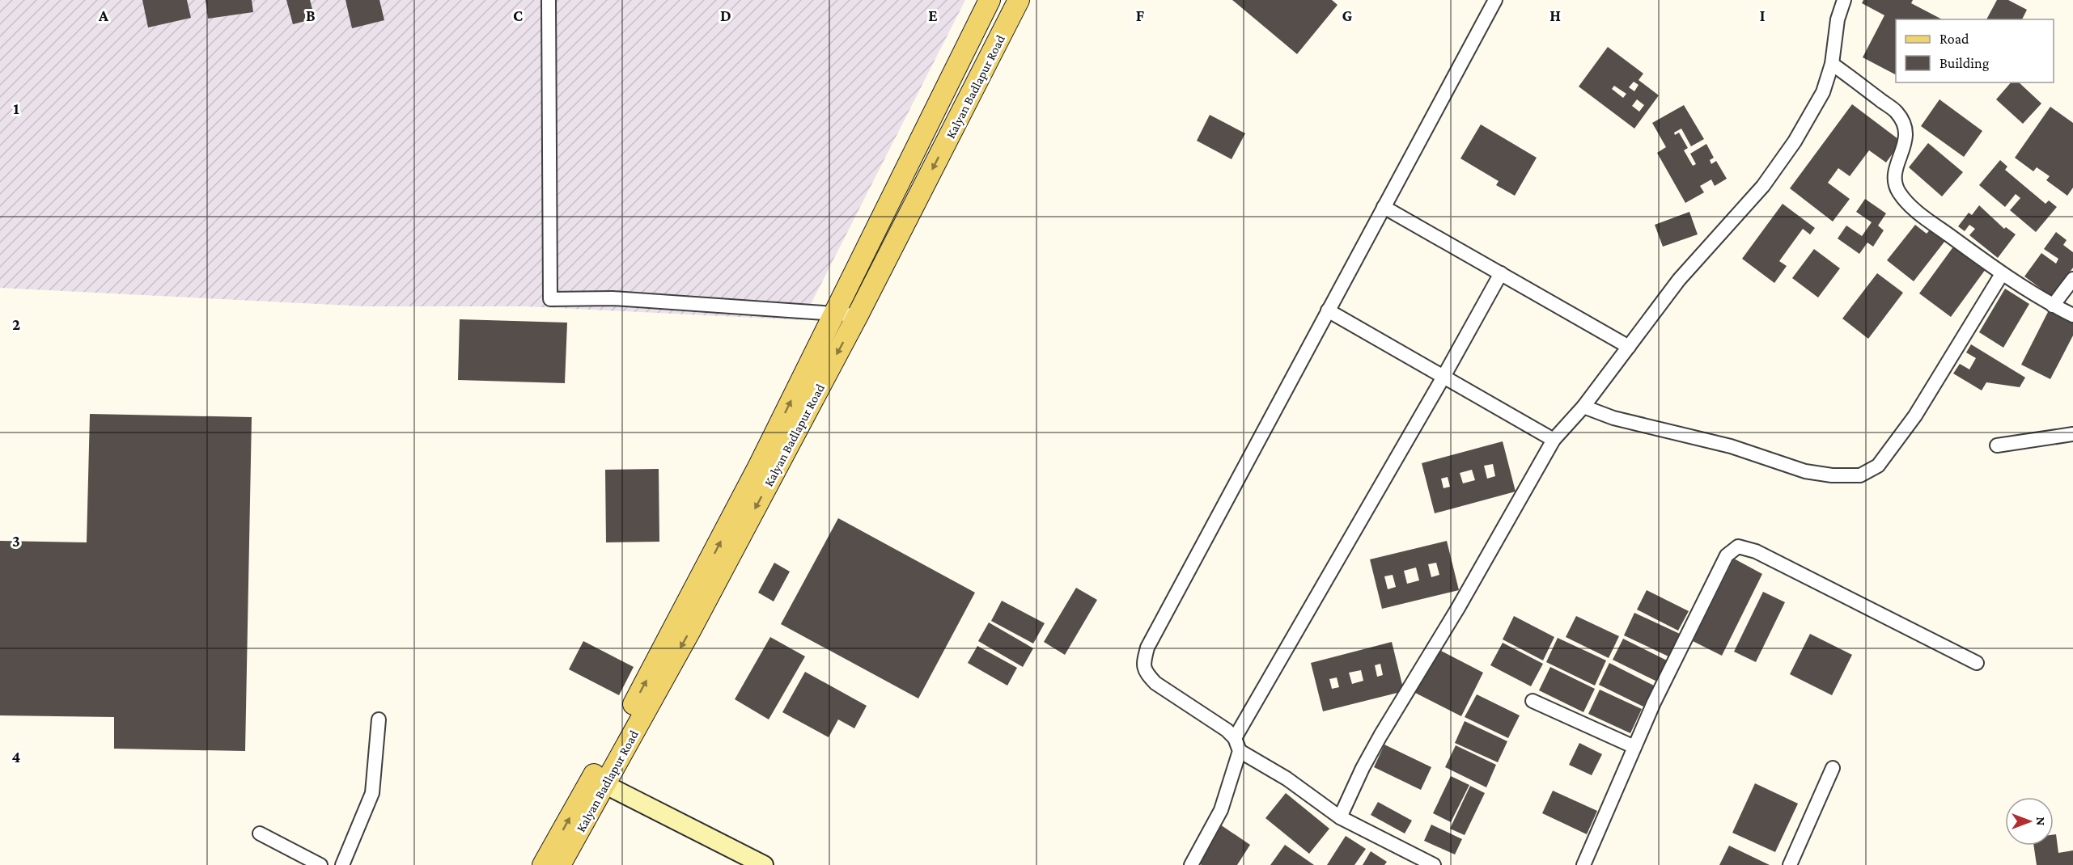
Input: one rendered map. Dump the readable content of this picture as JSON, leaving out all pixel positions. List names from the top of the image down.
{
  "streets": {
    "main road": ["Kalyan Badlapur Road"]
  },
  "legend": ["Road", "Building"],
  "north": "right",
  "grid": {
    "columns": [
      "A",
      "B",
      "C",
      "D",
      "E",
      "F",
      "G",
      "H",
      "I"
    ],
    "rows": [
      "1",
      "2",
      "3",
      "4"
    ]
  }
}
